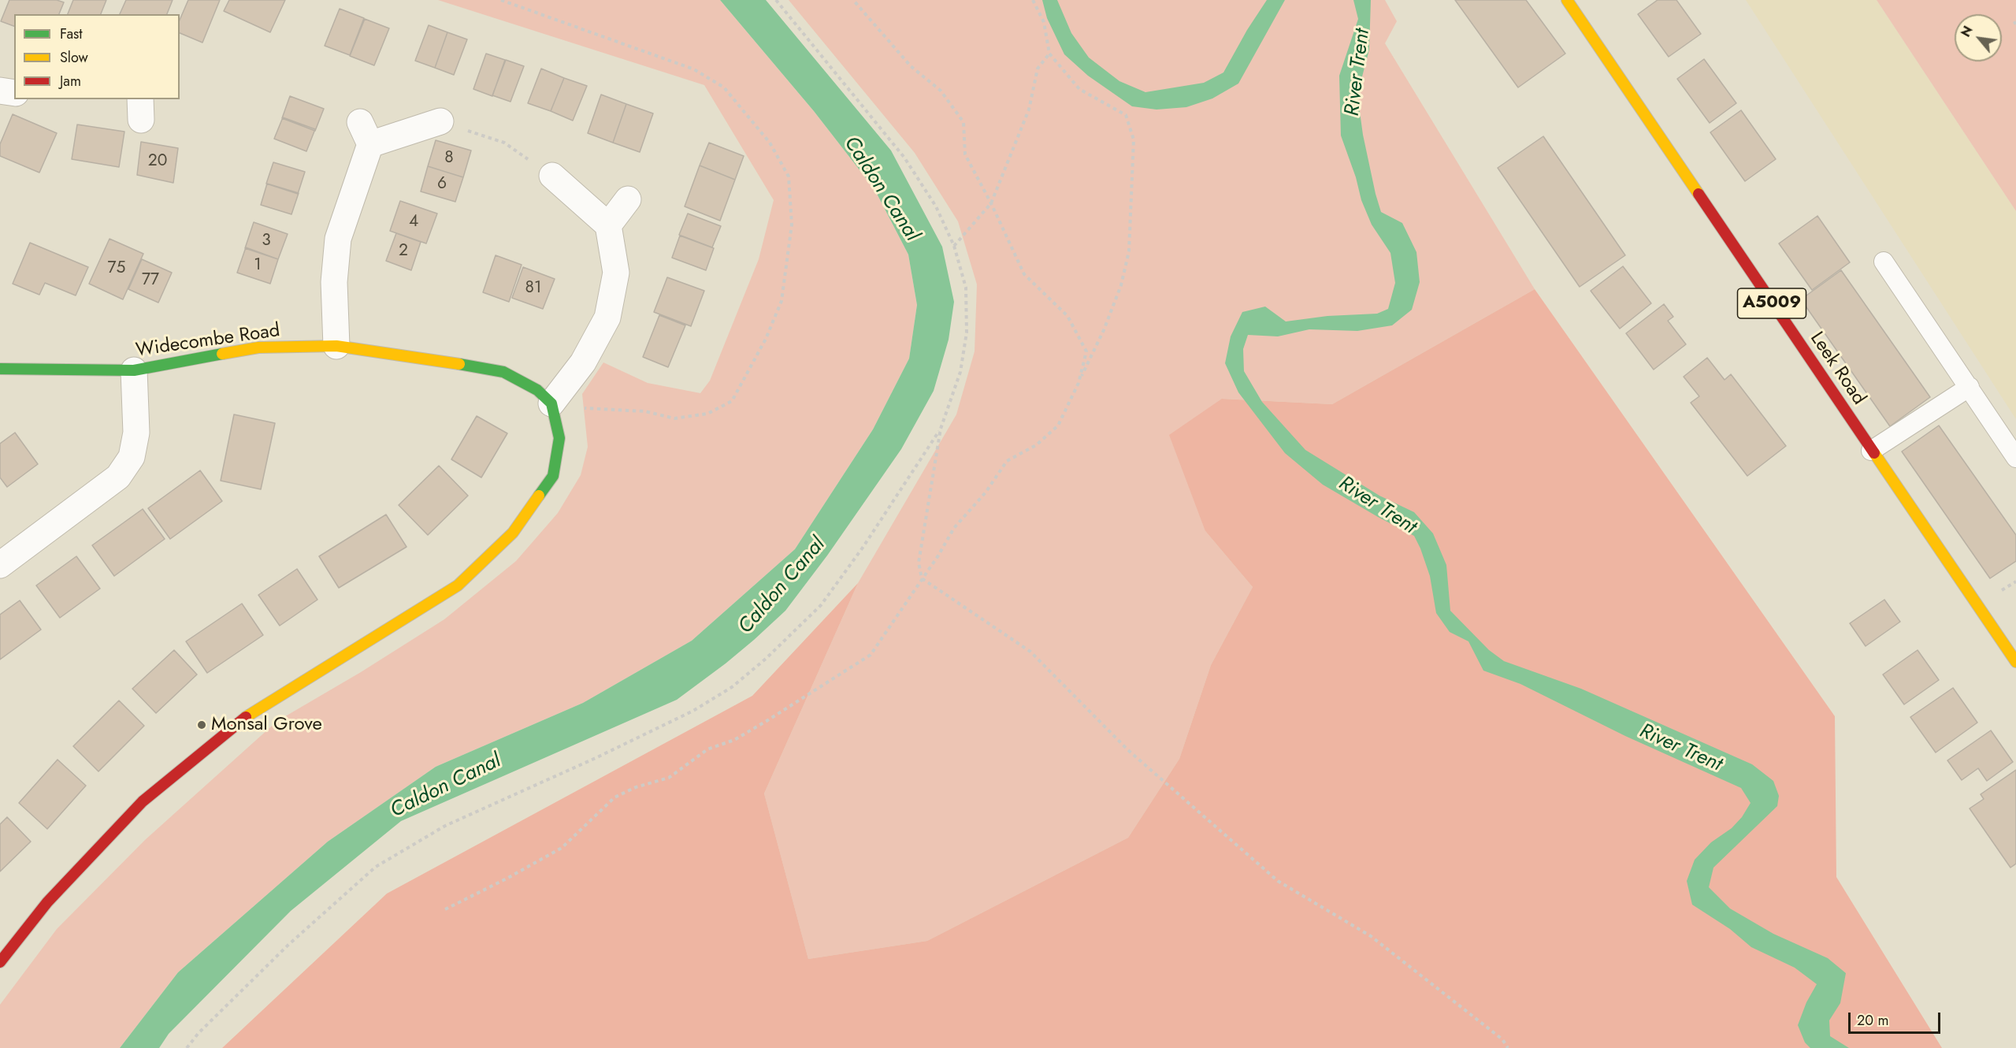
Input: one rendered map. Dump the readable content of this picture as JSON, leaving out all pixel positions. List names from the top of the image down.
{
  "streets": {
    "street": ["A5009", "Widecombe Road", "Leek Road"]
  },
  "water": ["River Trent", "Caldon Canal"],
  "places": ["Monsal Grove"],
  "house_numbers": [
    "8",
    "20",
    "6",
    "4",
    "3",
    "2",
    "1",
    "75",
    "77",
    "81"
  ],
  "legend": ["Fast", "Slow", "Jam"],
  "scale_bar": "20 m",
  "north": "top left"
}
